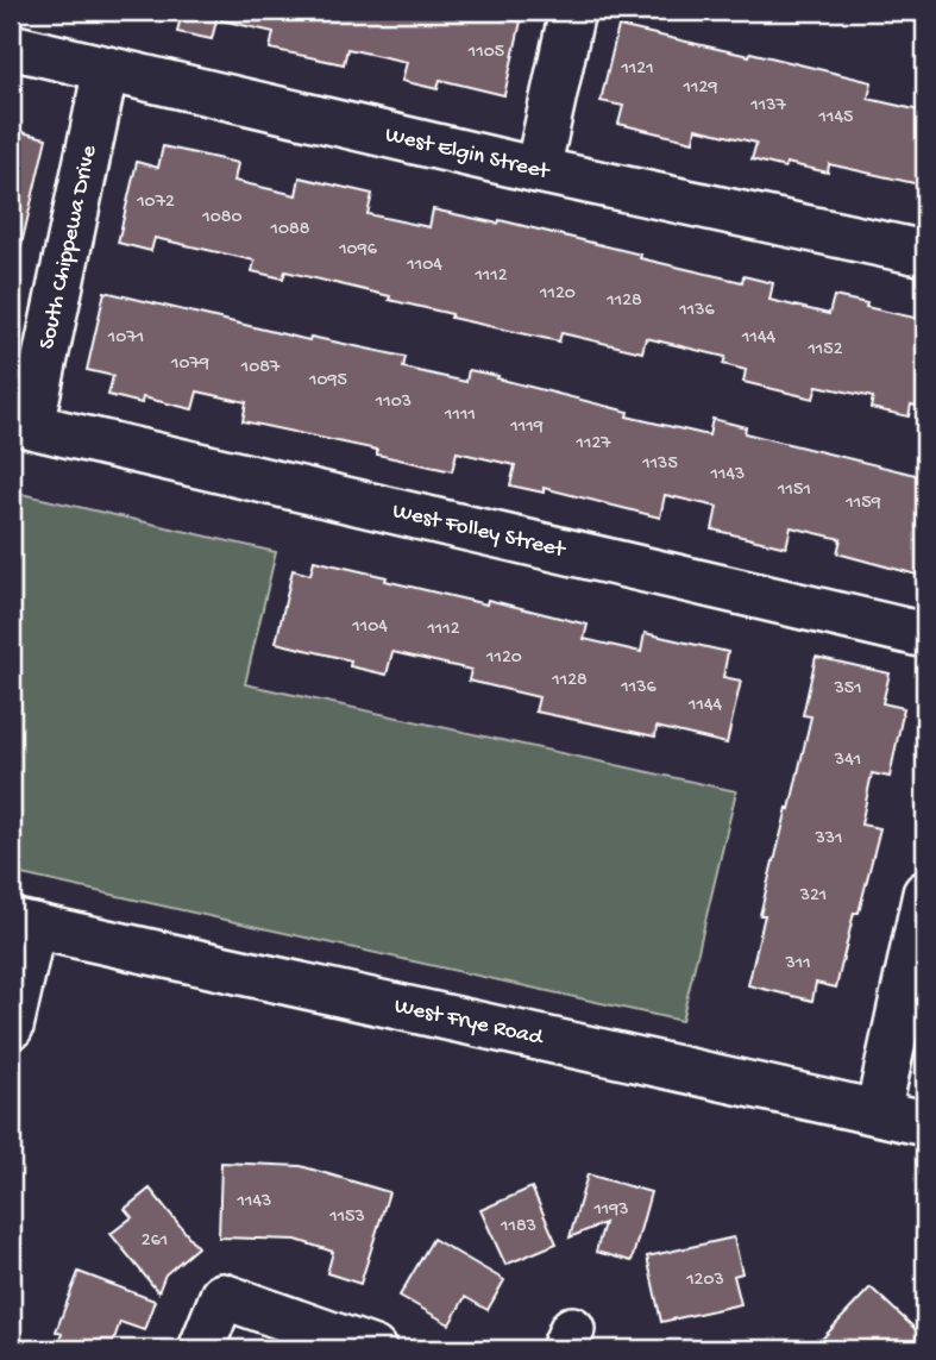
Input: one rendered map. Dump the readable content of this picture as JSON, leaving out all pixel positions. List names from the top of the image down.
{
  "streets": {
    "street": [
      "West Elgin Street",
      "South Chippewa Drive",
      "West Folley Street",
      "West Frye Road"
    ]
  },
  "crossings": [
    ["West Elgin Street", "South Chippewa Drive"],
    ["South Chippewa Drive", "West Folley Street"]
  ],
  "house_numbers": [
    "1105",
    "1121",
    "1129",
    "1137",
    "1145",
    "1072",
    "1080",
    "1088",
    "1096",
    "1104",
    "1112",
    "1120",
    "1128",
    "1136",
    "1071",
    "1144",
    "1152",
    "1079",
    "1087",
    "1095",
    "1103",
    "1111",
    "1119",
    "1127",
    "1135",
    "1143",
    "1151",
    "1159",
    "1104",
    "1112",
    "1120",
    "1128",
    "1136",
    "351",
    "1144",
    "341",
    "331",
    "321",
    "311",
    "1143",
    "1193",
    "1153",
    "1183",
    "261",
    "1203"
  ]
}
